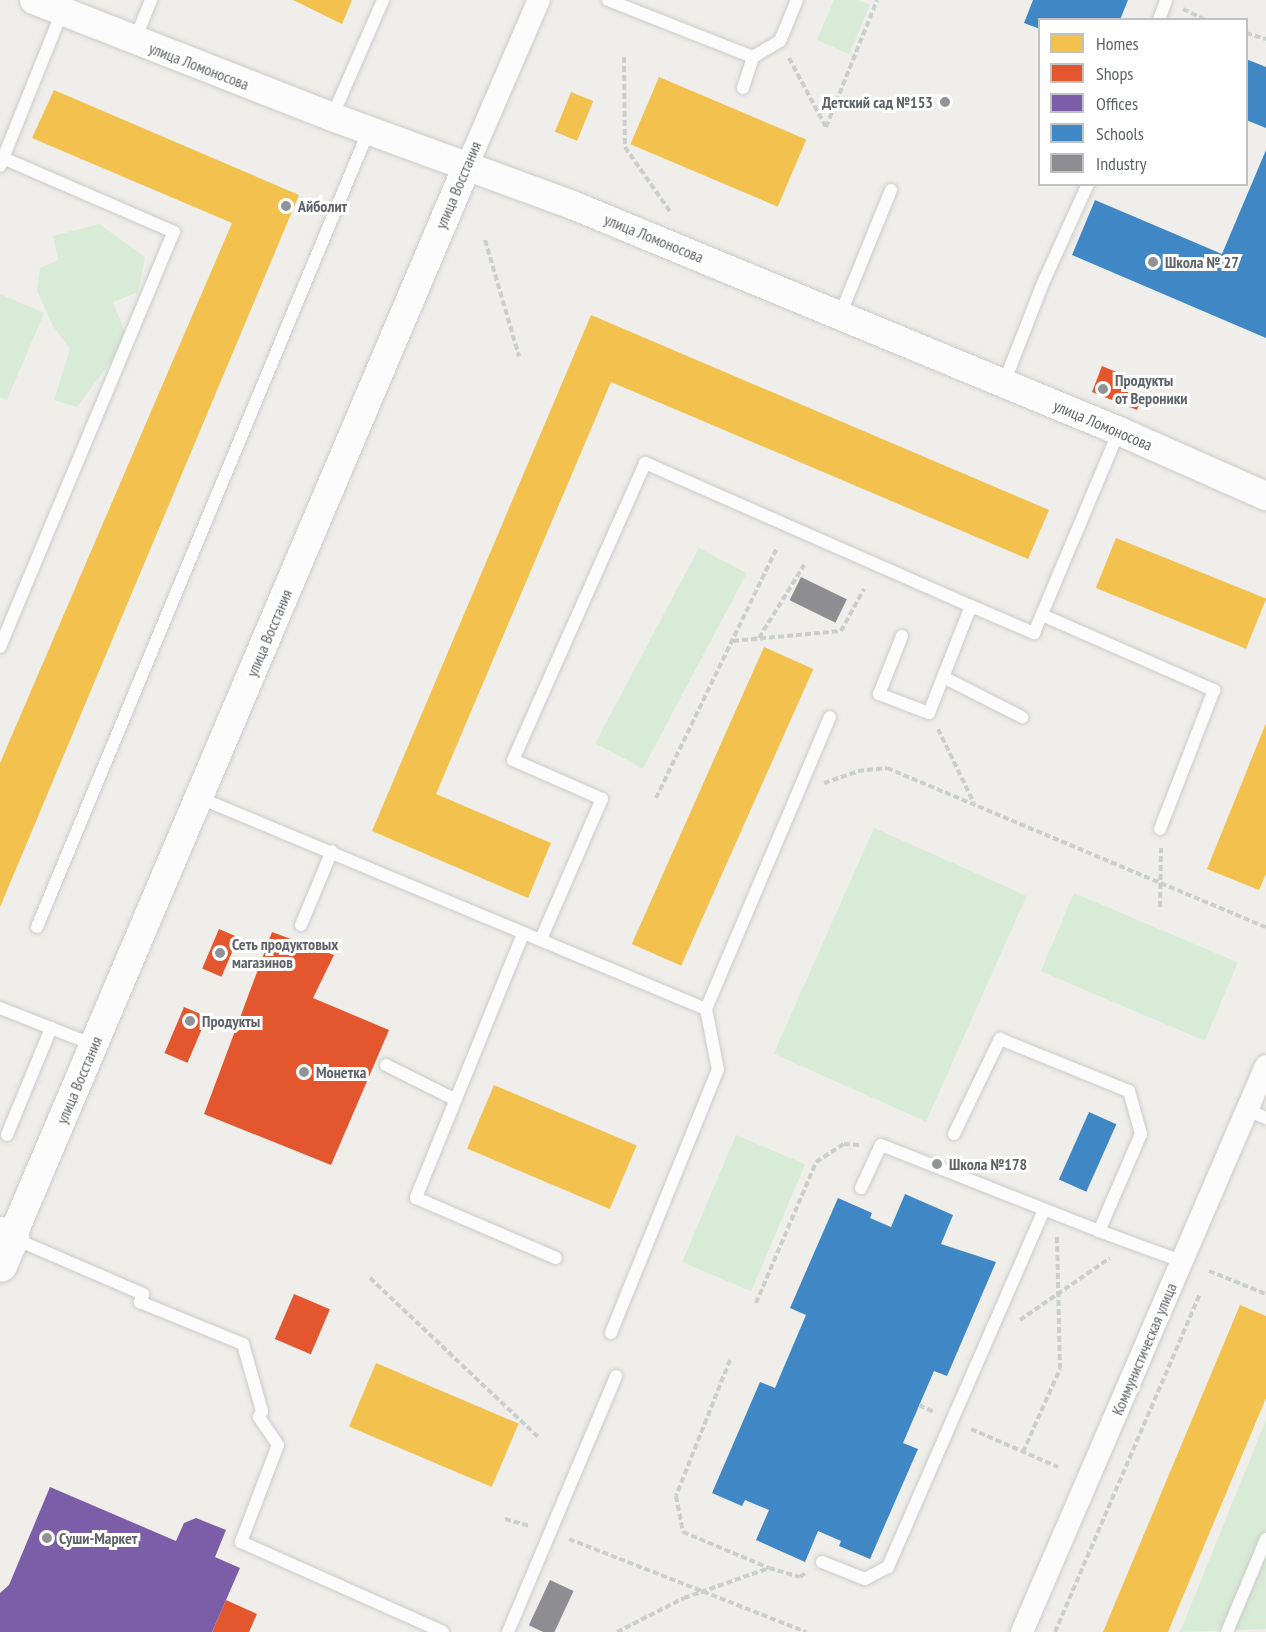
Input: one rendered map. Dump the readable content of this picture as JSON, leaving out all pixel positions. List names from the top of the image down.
{
  "streets": {
    "street": ["улица Ломоносова", "улица Восстания", "Коммунистическая улица"]
  },
  "crossings": [
    ["улица Ломоносова", "улица Восстания"]
  ],
  "places": [
    "Детский сад №153",
    "Айболит",
    "Школа № 27",
    "Продукты от Вероники",
    "Сеть продуктовых магазинов",
    "Продукты",
    "Монетка",
    "Школа №178",
    "Суши-Маркет"
  ],
  "legend": [
    "Homes",
    "Shops",
    "Offices",
    "Schools",
    "Industry"
  ]
}
